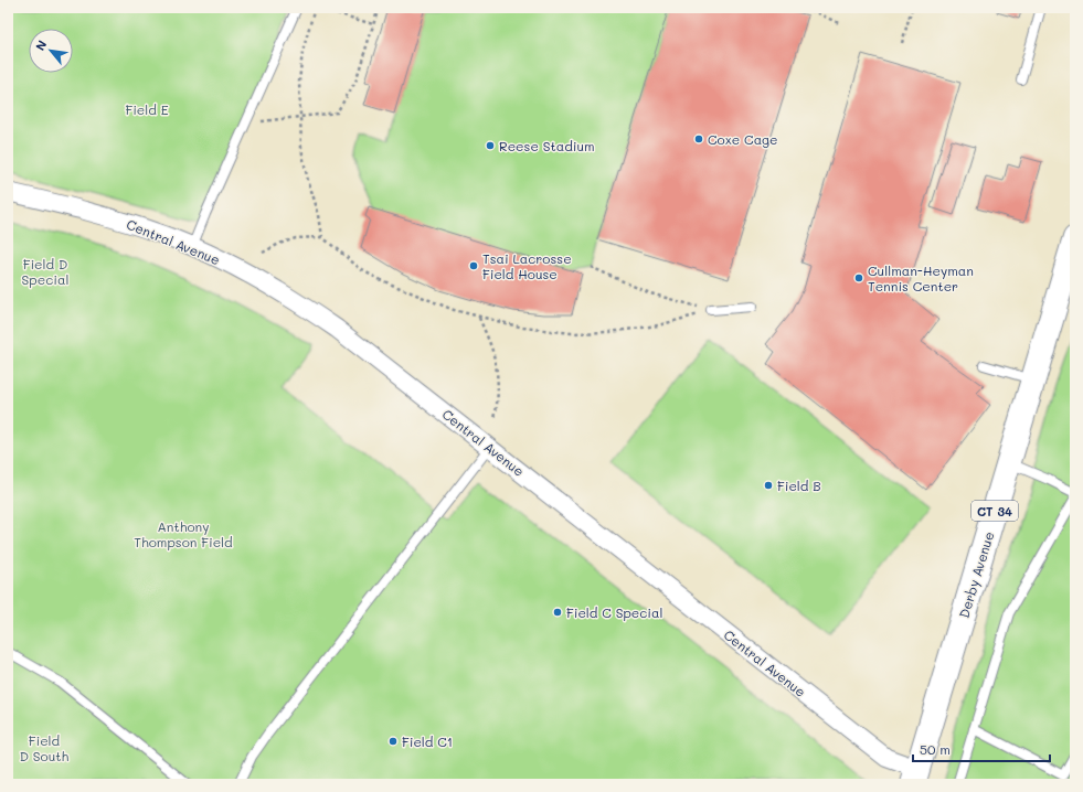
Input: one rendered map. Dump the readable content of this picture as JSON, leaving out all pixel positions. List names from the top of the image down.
{
  "streets": {
    "highway": ["CT 34", "Derby Avenue"],
    "street": ["Central Avenue"]
  },
  "crossings": [
    ["Central Avenue", "Derby Avenue"]
  ],
  "parks": [
    "Field E",
    "Field D Special",
    "Anthony Thompson Field",
    "Field D South"
  ],
  "places": [
    "Coxe Cage",
    "Reese Stadium",
    "Tsai Lacrosse Field House",
    "Cullman-Heyman Tennis Center",
    "Field B",
    "Field C Special",
    "Field C1"
  ],
  "scale_bar": "50 m",
  "north": "top left"
}
